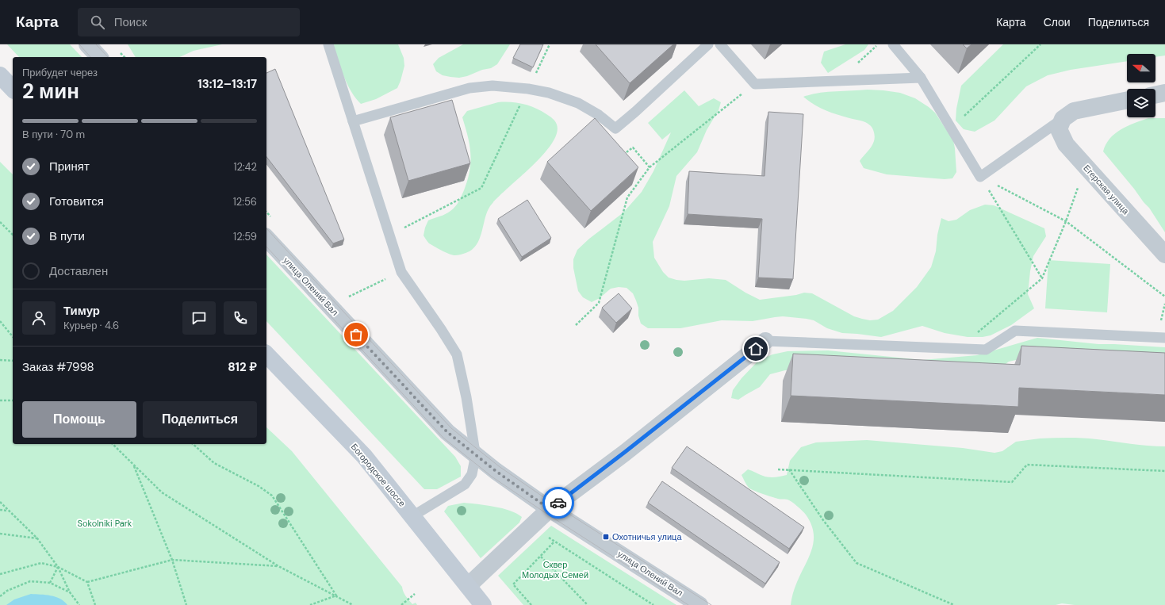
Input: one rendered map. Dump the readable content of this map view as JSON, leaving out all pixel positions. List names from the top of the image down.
{
  "streets": {
    "main road": ["Богородское шоссе"],
    "street": ["Егерская улица", "улица Олений Вал"]
  },
  "parks": ["Sokolniki Park", "Сквер Молодых Семей"],
  "places": {
    "transit": ["Охотничья улица"]
  },
  "north": "left",
  "page": {
    "header": "Карта",
    "search": "Поиск",
    "nav": ["Карта", "Слои", "Поделиться"],
    "heading": ["2 мин", "Прибудет через", "13:12–13:17"],
    "panel": [
      "Тимур",
      "Курьер · 4.6",
      "Заказ #7998",
      "812 ₽"
    ],
    "bar": "В пути · 70 m",
    "list": [
      ["Принят", "12:42"],
      ["Готовится", "12:56"],
      ["В пути", "12:59"],
      "Доставлен"
    ],
    "buttons": ["Помощь", "Поделиться"]
  }
}
